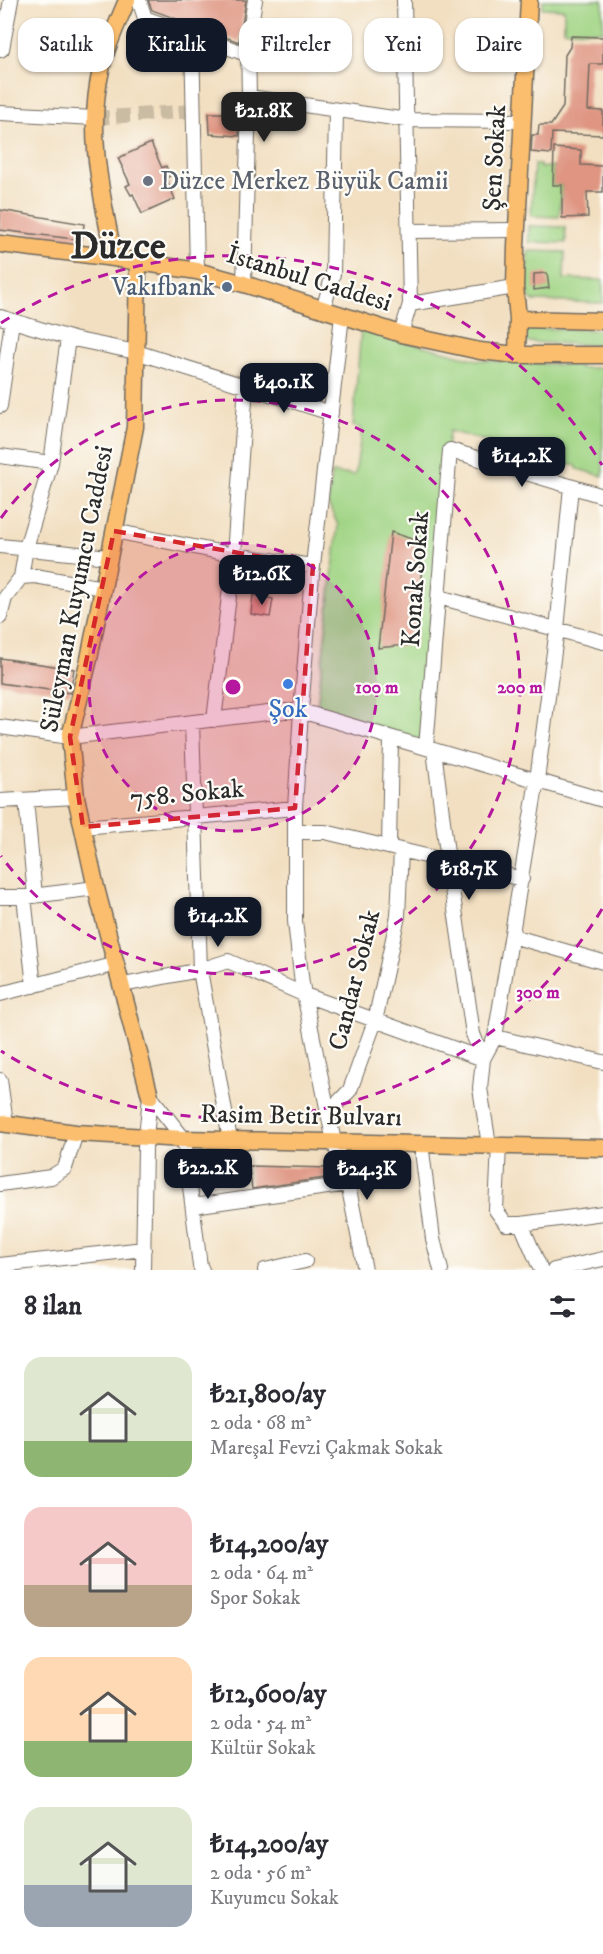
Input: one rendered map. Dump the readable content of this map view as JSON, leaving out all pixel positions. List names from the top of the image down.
{
  "streets": {
    "main road": [
      "Şen Sokak",
      "İstanbul Caddesi",
      "Süleyman Kuyumcu Caddesi",
      "Rasim Betir Bulvarı"
    ],
    "street": ["Konak Sokak", "758. Sokak", "Candar Sokak"]
  },
  "crossings": [
    ["Şen Sokak", "İstanbul Caddesi"],
    ["İstanbul Caddesi", "Süleyman Kuyumcu Caddesi"],
    ["Süleyman Kuyumcu Caddesi", "758. Sokak"]
  ],
  "districts": ["Düzce"],
  "places": ["Düzce Merkez Büyük Camii", "Vakıfbank", "Şok"],
  "page": {
    "chip": [
      "Satılık",
      "Kiralık",
      "Filtreler",
      "Yeni",
      "Daire"
    ],
    "price": [
      "₺21.8K",
      "₺40.1K",
      "₺14.2K",
      "₺12.6K",
      "₺18.7K",
      "₺14.2K",
      "₺22.2K",
      "₺24.3K"
    ],
    "heading": "8 ilan",
    "list": [
      {
        "name": "₺21,800/ay",
        "note": "2 oda · 68 m² · Mareşal Fevzi Çakmak Sokak"
      },
      {
        "name": "₺14,200/ay",
        "note": "2 oda · 64 m² · Spor Sokak"
      },
      {
        "name": "₺12,600/ay",
        "note": "2 oda · 54 m² · Kültür Sokak"
      },
      {
        "name": "₺14,200/ay",
        "note": "2 oda · 56 m² · Kuyumcu Sokak"
      }
    ]
  },
  "rings": ["100 m", "200 m", "300 m"]
}
